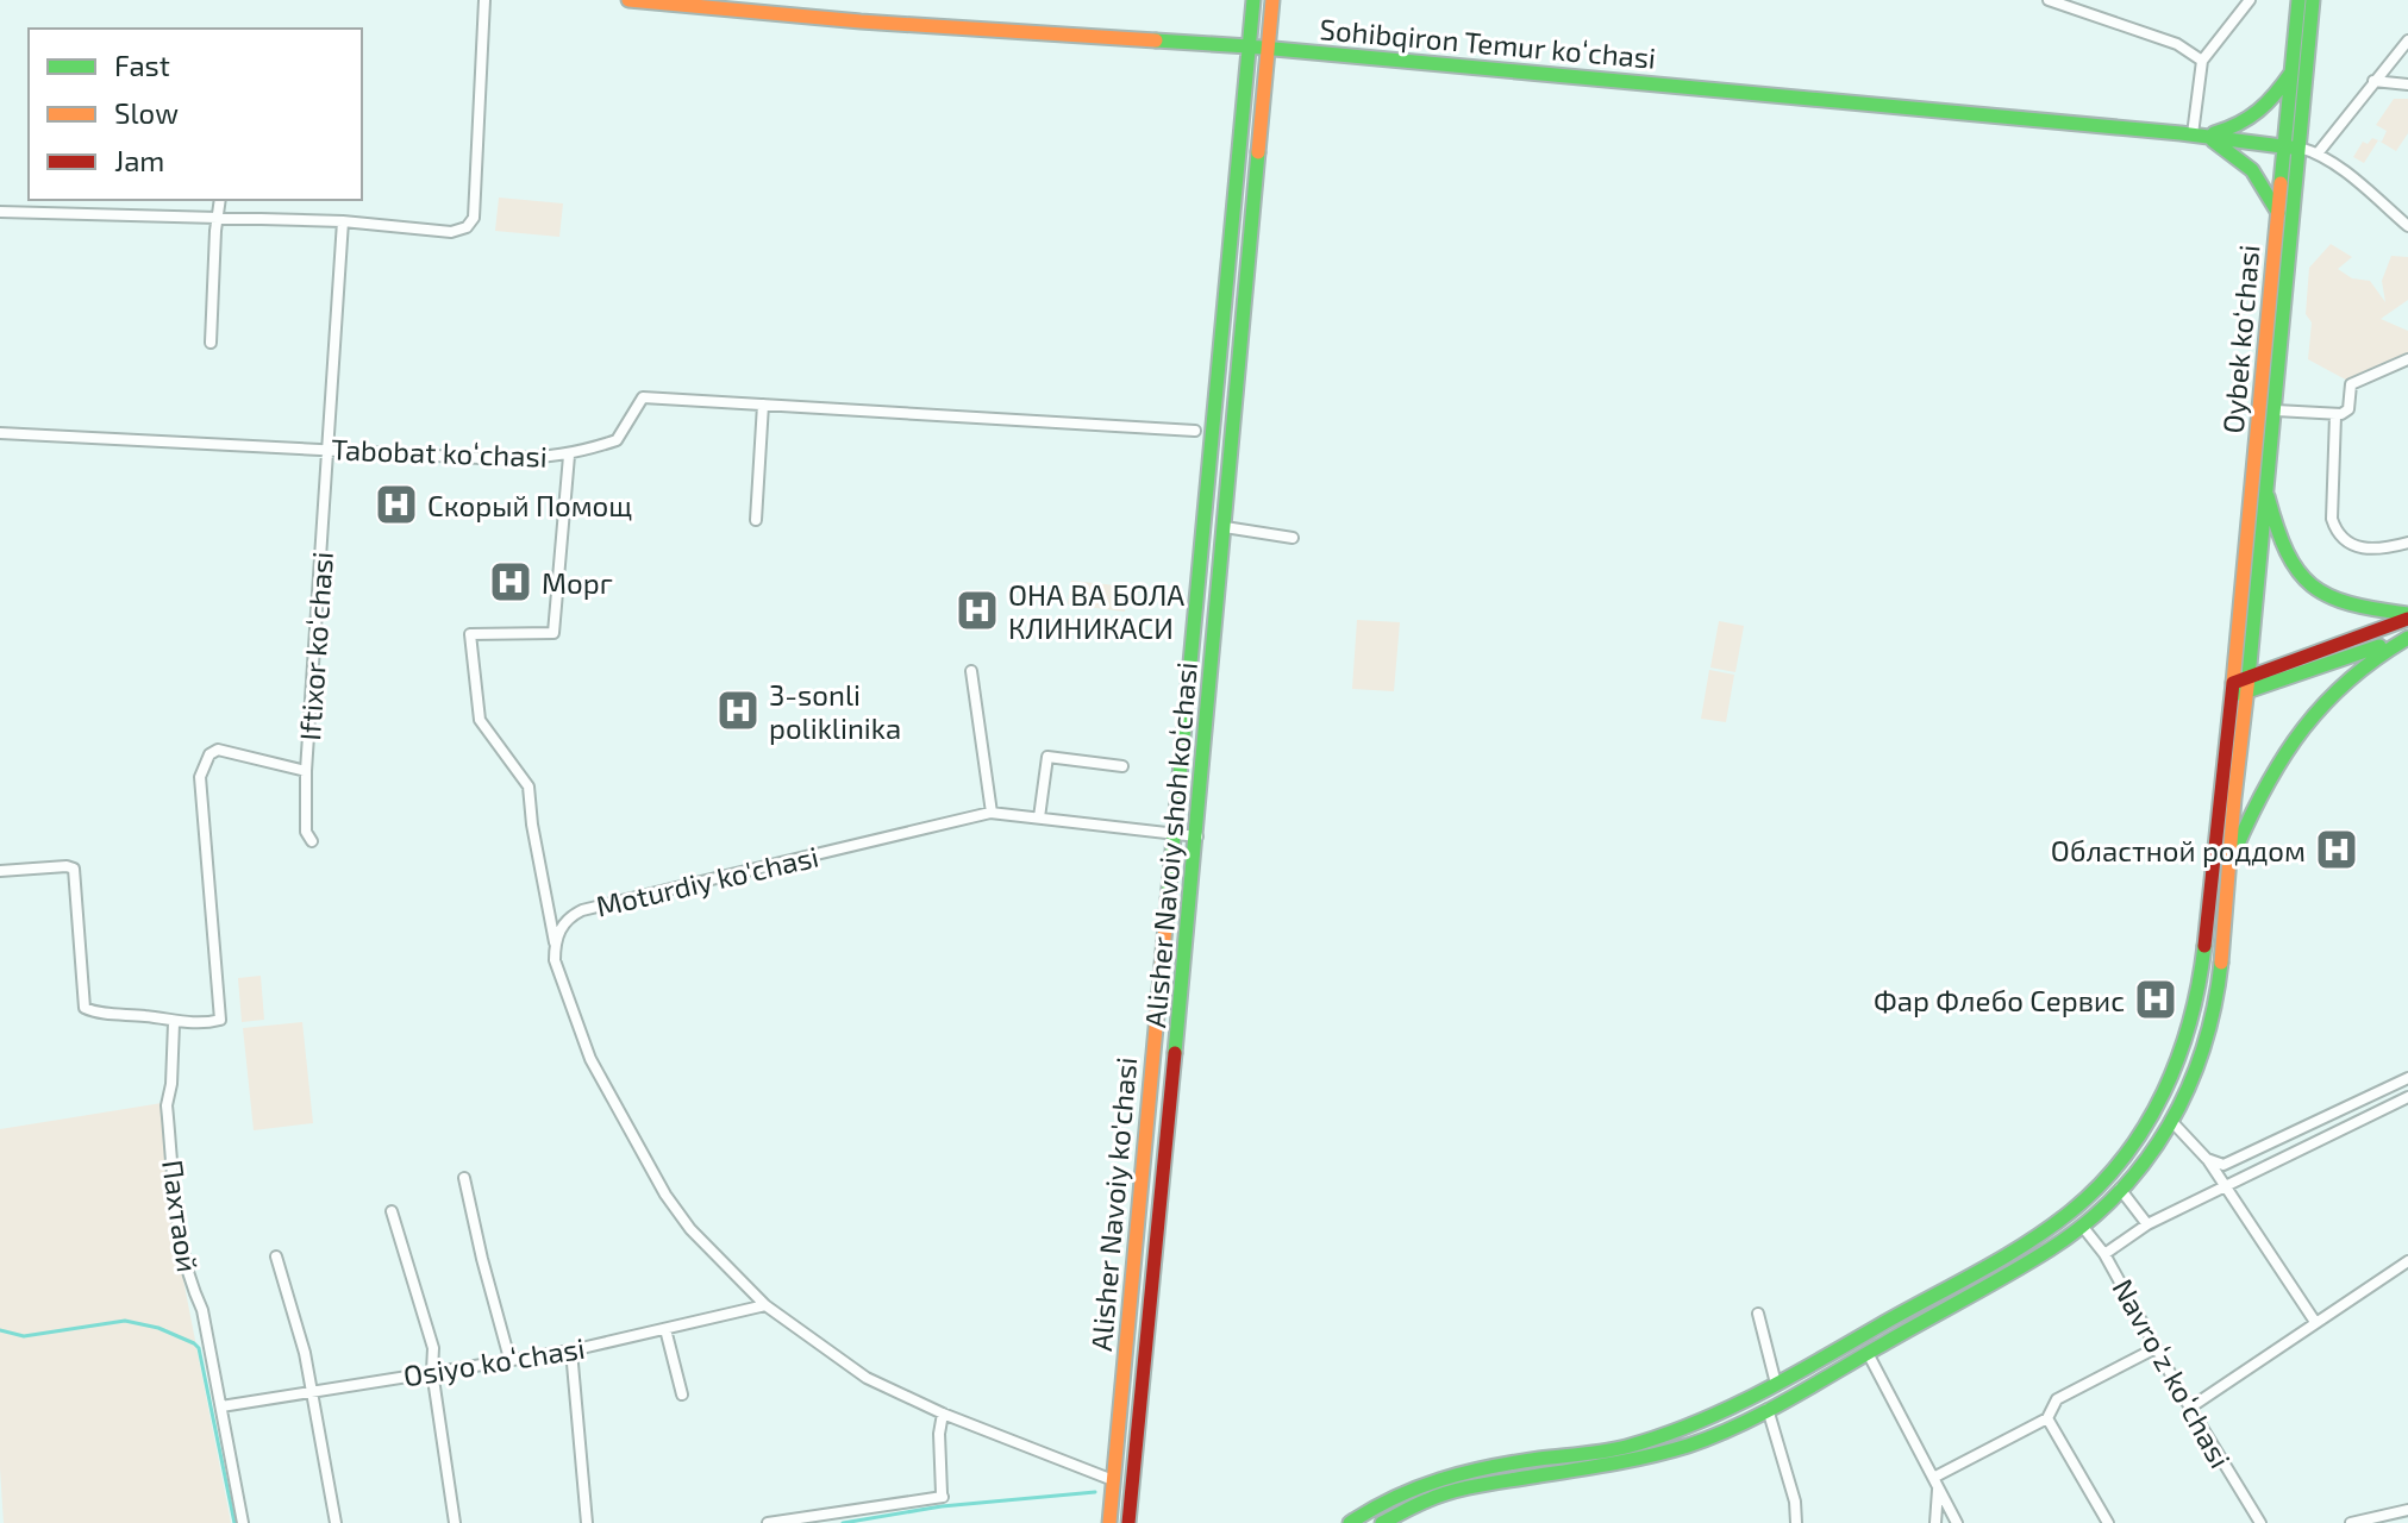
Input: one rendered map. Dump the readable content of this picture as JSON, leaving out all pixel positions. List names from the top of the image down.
{
  "streets": {
    "main road": [
      "Sohibqiron Temur koʻchasi",
      "Oybek ko‘chasi",
      "Alisher Navoiy shoh koʻchasi",
      "Alisher Navoiy ko'chasi"
    ],
    "street": [
      "Tabobat koʻchasi",
      "Iftixor koʻchasi",
      "Moturdiy ko'chasi",
      "Пахтаой",
      "Osiyo koʻchasi",
      "Navroʻz koʻchasi"
    ]
  },
  "crossings": [
    ["Sohibqiron Temur koʻchasi", "Oybek ko‘chasi"],
    ["Sohibqiron Temur koʻchasi", "Alisher Navoiy shoh koʻchasi"],
    ["Oybek ko‘chasi", "Navroʻz koʻchasi"],
    ["Tabobat koʻchasi", "Iftixor koʻchasi"],
    ["Iftixor koʻchasi", "Пахтаой"],
    ["Alisher Navoiy shoh koʻchasi", "Moturdiy ko'chasi"],
    ["Alisher Navoiy shoh koʻchasi", "Alisher Navoiy ko'chasi"],
    ["Moturdiy ko'chasi", "Alisher Navoiy ko'chasi"],
    ["Пахтаой", "Osiyo koʻchasi"]
  ],
  "places": {
    "hospital": [
      "Скорый Помощ",
      "Морг",
      "ОНА ВА БОЛА КЛИНИКАСИ",
      "3-sonli poliklinika",
      "Областной роддом",
      "Фар Флебо Сервис"
    ]
  },
  "legend": ["Fast", "Slow", "Jam"]
}
